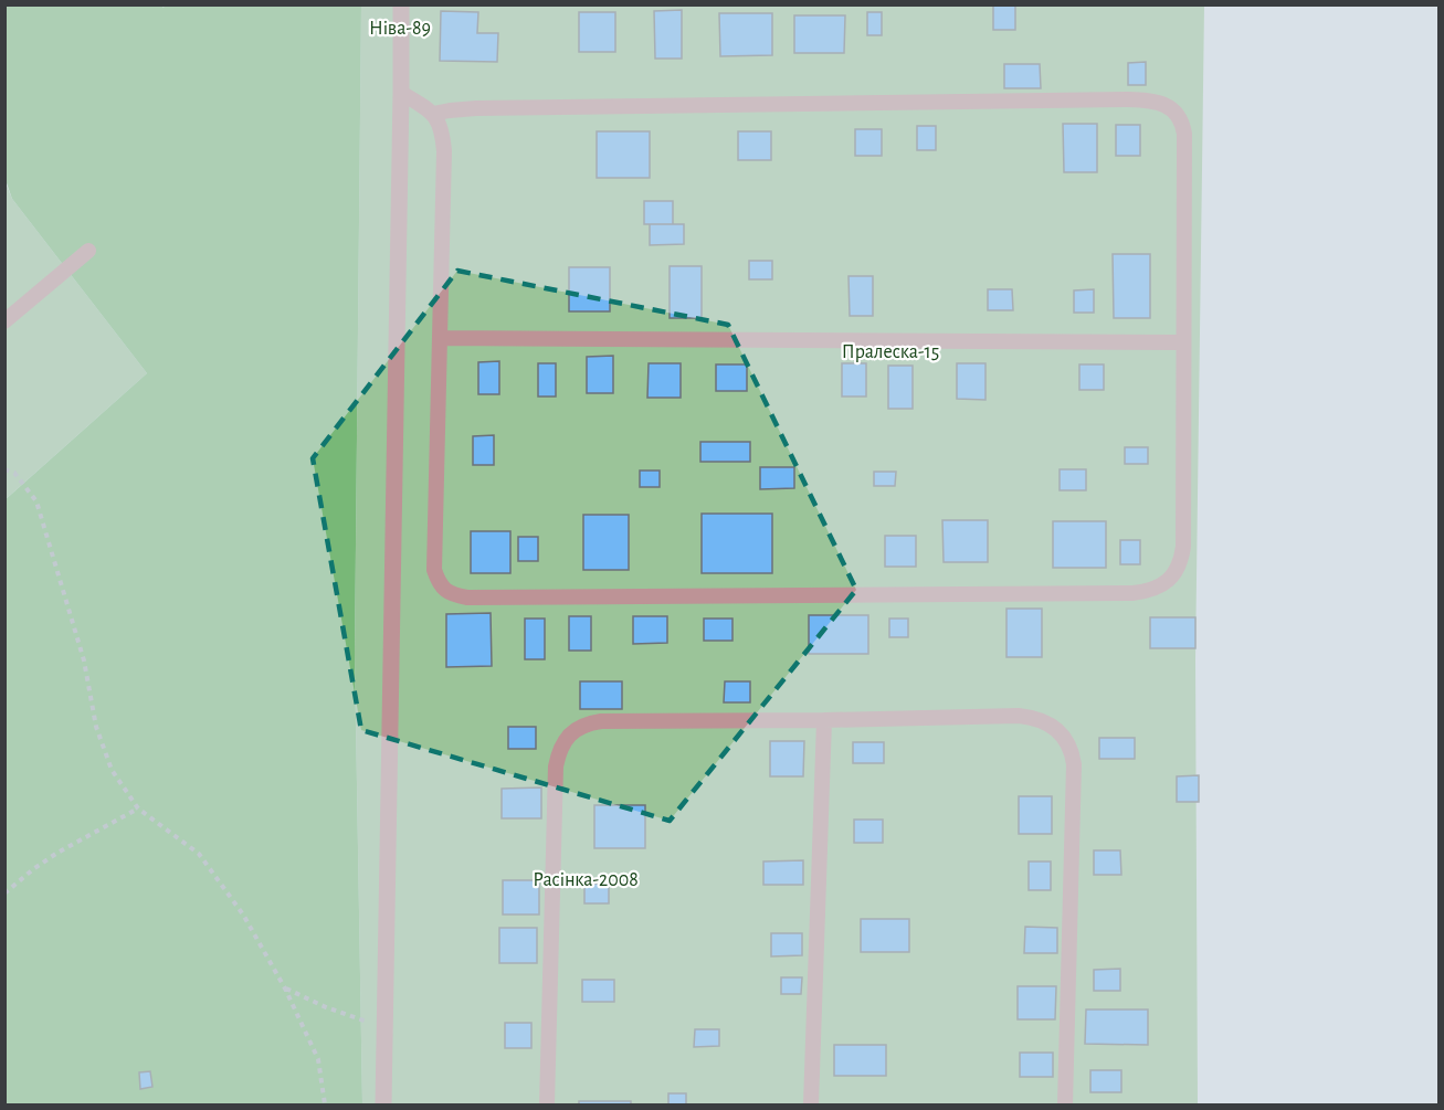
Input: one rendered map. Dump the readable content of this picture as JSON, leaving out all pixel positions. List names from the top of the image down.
{
  "parks": ["Ніва-89", "Пралеска-15", "Расінка-2008"]
}
